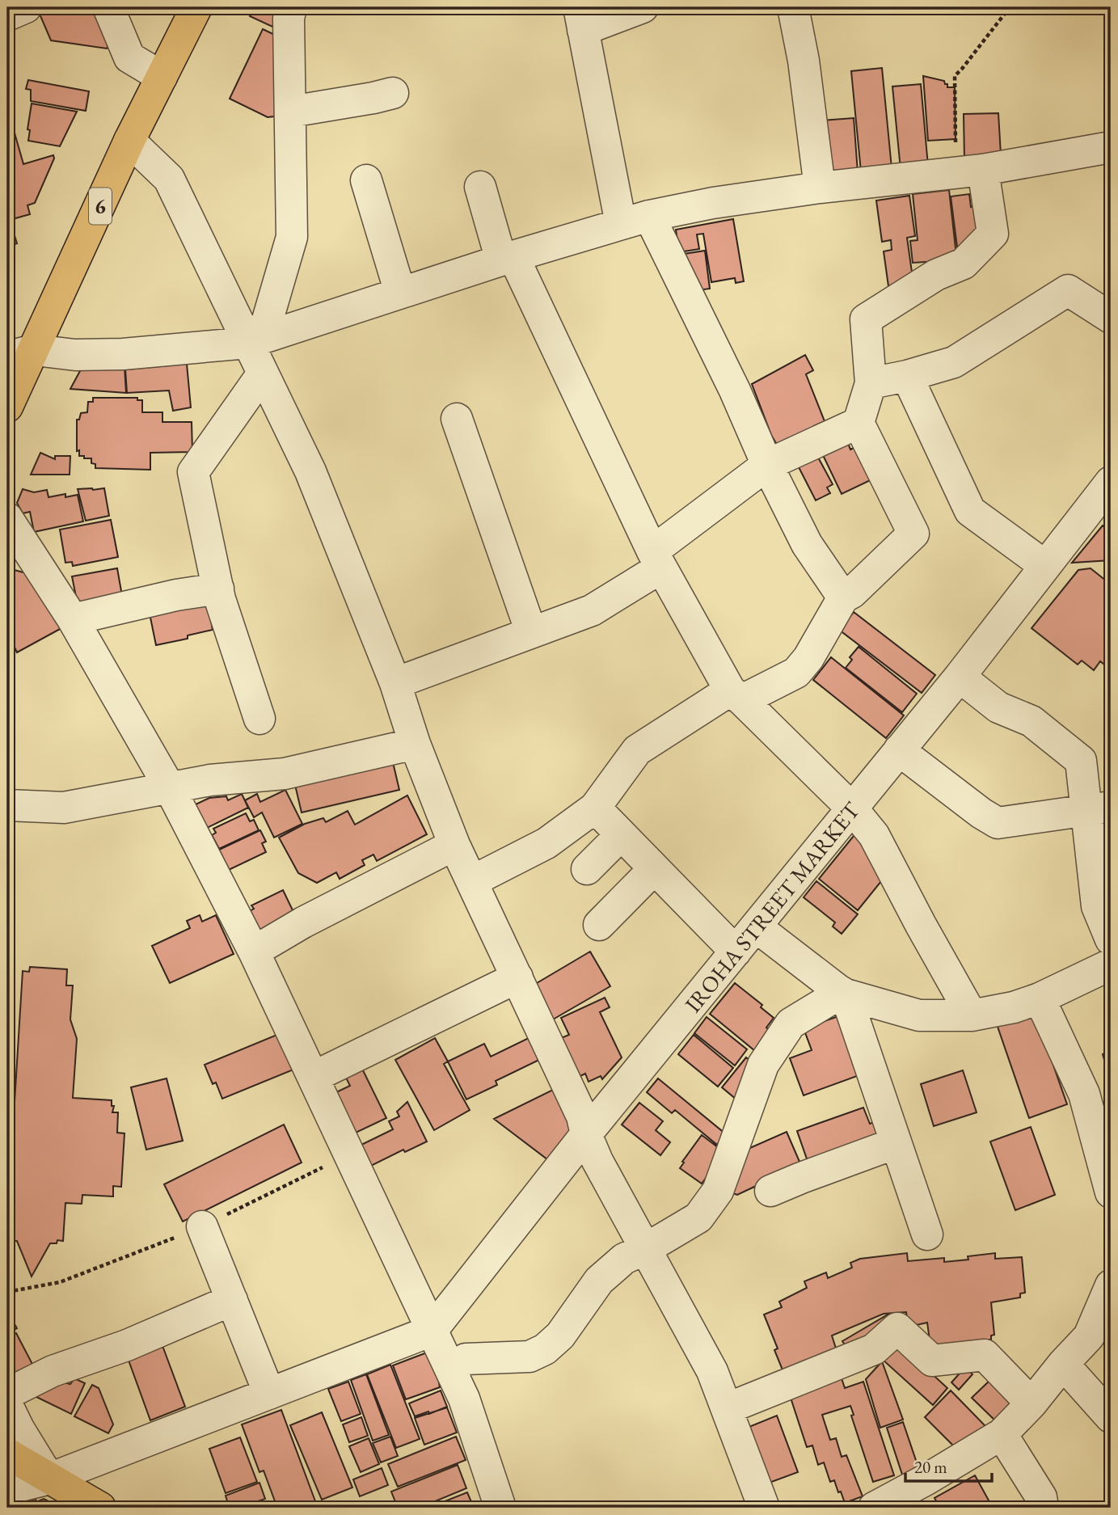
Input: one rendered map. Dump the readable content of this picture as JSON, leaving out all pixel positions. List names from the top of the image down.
{
  "streets": {
    "main road": ["6"],
    "street": ["IROHA STREET MARKET"]
  },
  "scale_bar": "20 m"
}
